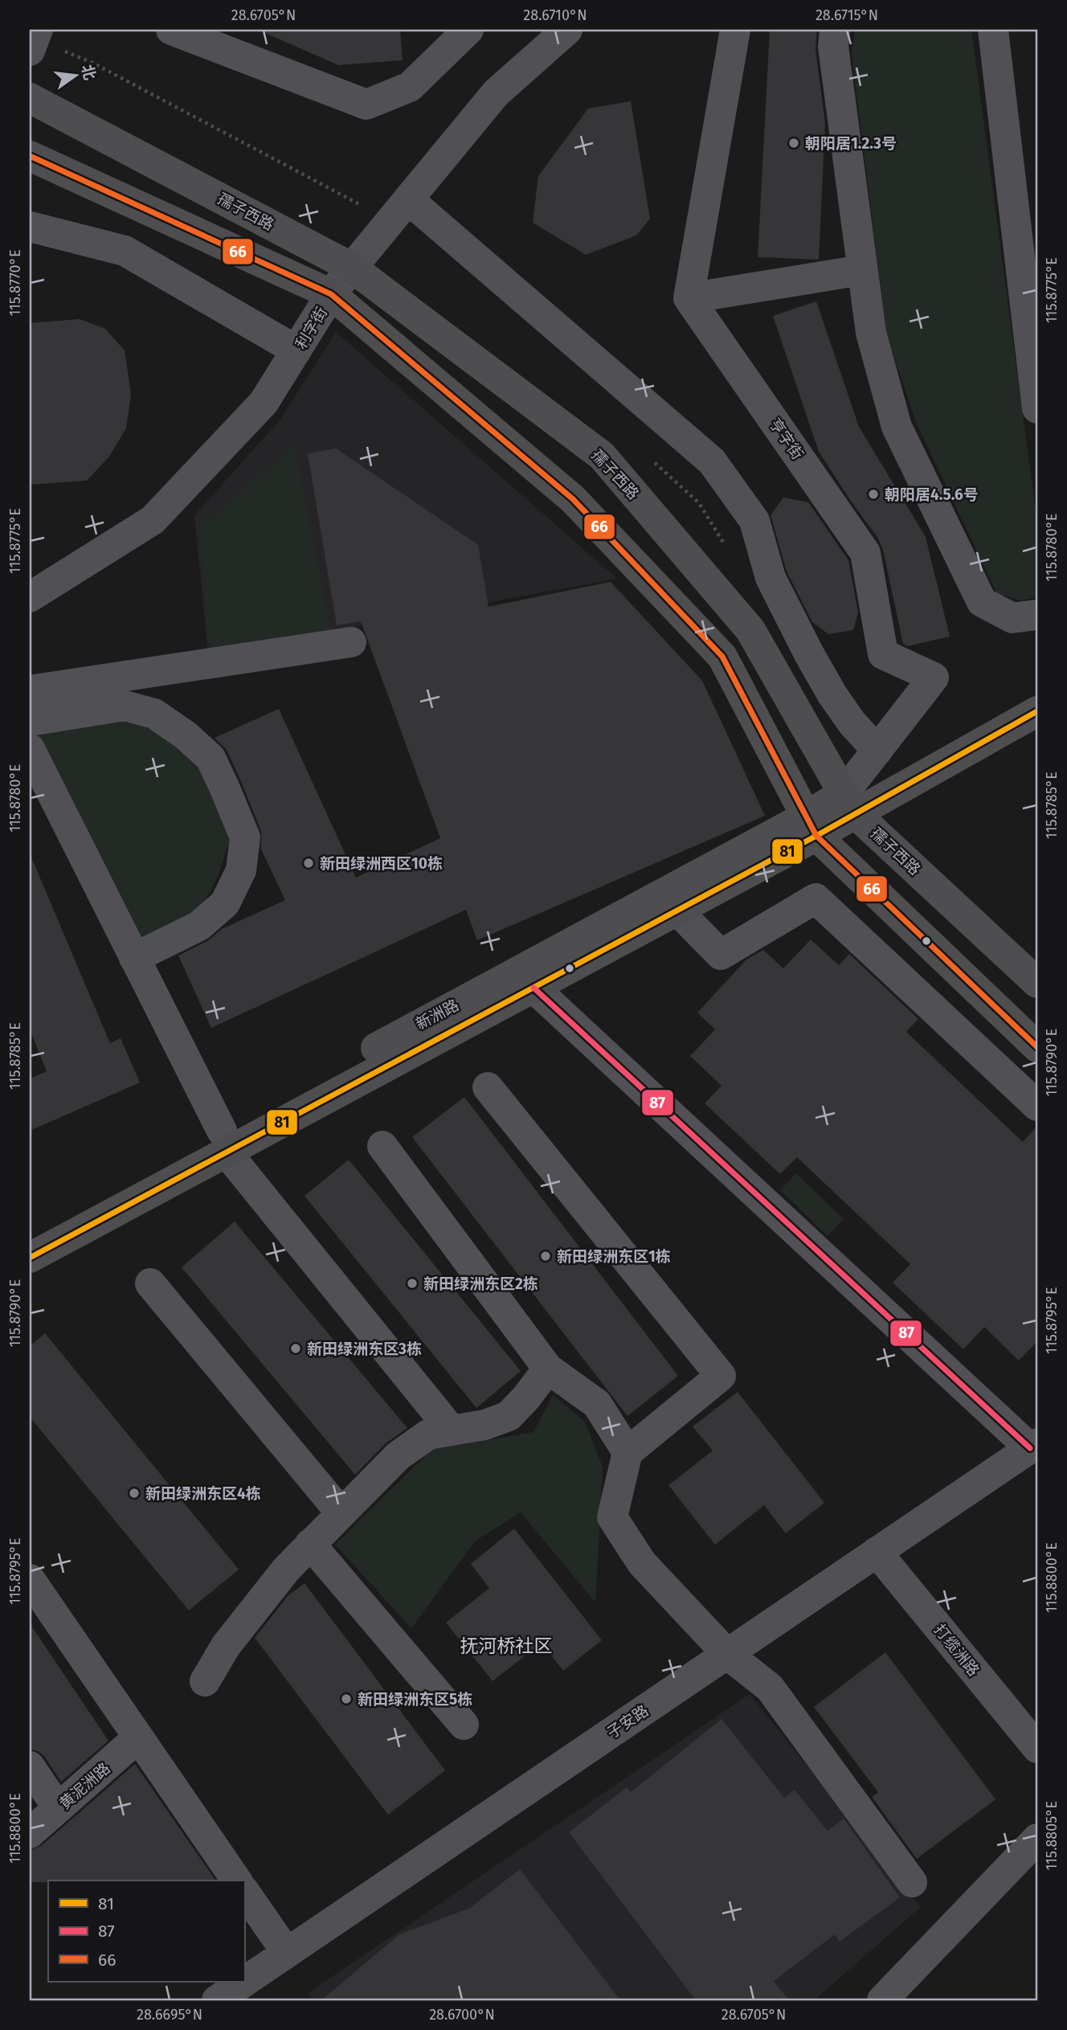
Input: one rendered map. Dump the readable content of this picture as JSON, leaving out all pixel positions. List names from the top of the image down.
{
  "streets": {
    "main road": ["孺子西路", "新洲路"],
    "street": [
      "利字街",
      "亨字街",
      "打缆洲路",
      "子安路",
      "黄泥洲路"
    ]
  },
  "crossings": [
    ["孺子西路", "利字街"],
    ["孺子西路", "亨字街"],
    ["孺子西路", "新洲路"],
    ["亨字街", "新洲路"],
    ["打缆洲路", "子安路"]
  ],
  "districts": ["抚河桥社区"],
  "places": [
    "朝阳居1.2.3号",
    "朝阳居4.5.6号",
    "新田绿洲西区10栋",
    "新田绿洲东区1栋",
    "新田绿洲东区2栋",
    "新田绿洲东区3栋",
    "新田绿洲东区4栋",
    "新田绿洲东区5栋"
  ],
  "lines": ["transit line 66", "transit line 81", "transit line 87"],
  "legend": ["81", "87", "66"],
  "north": "right",
  "coordinates": [
    "28.6705°N",
    "28.6710°N",
    "28.6715°N",
    "115.8770°E",
    "115.8775°E",
    "115.8780°E",
    "115.8785°E",
    "115.8790°E",
    "115.8795°E",
    "115.8800°E",
    "115.8805°E",
    "28.6695°N",
    "28.6700°N"
  ]
}
